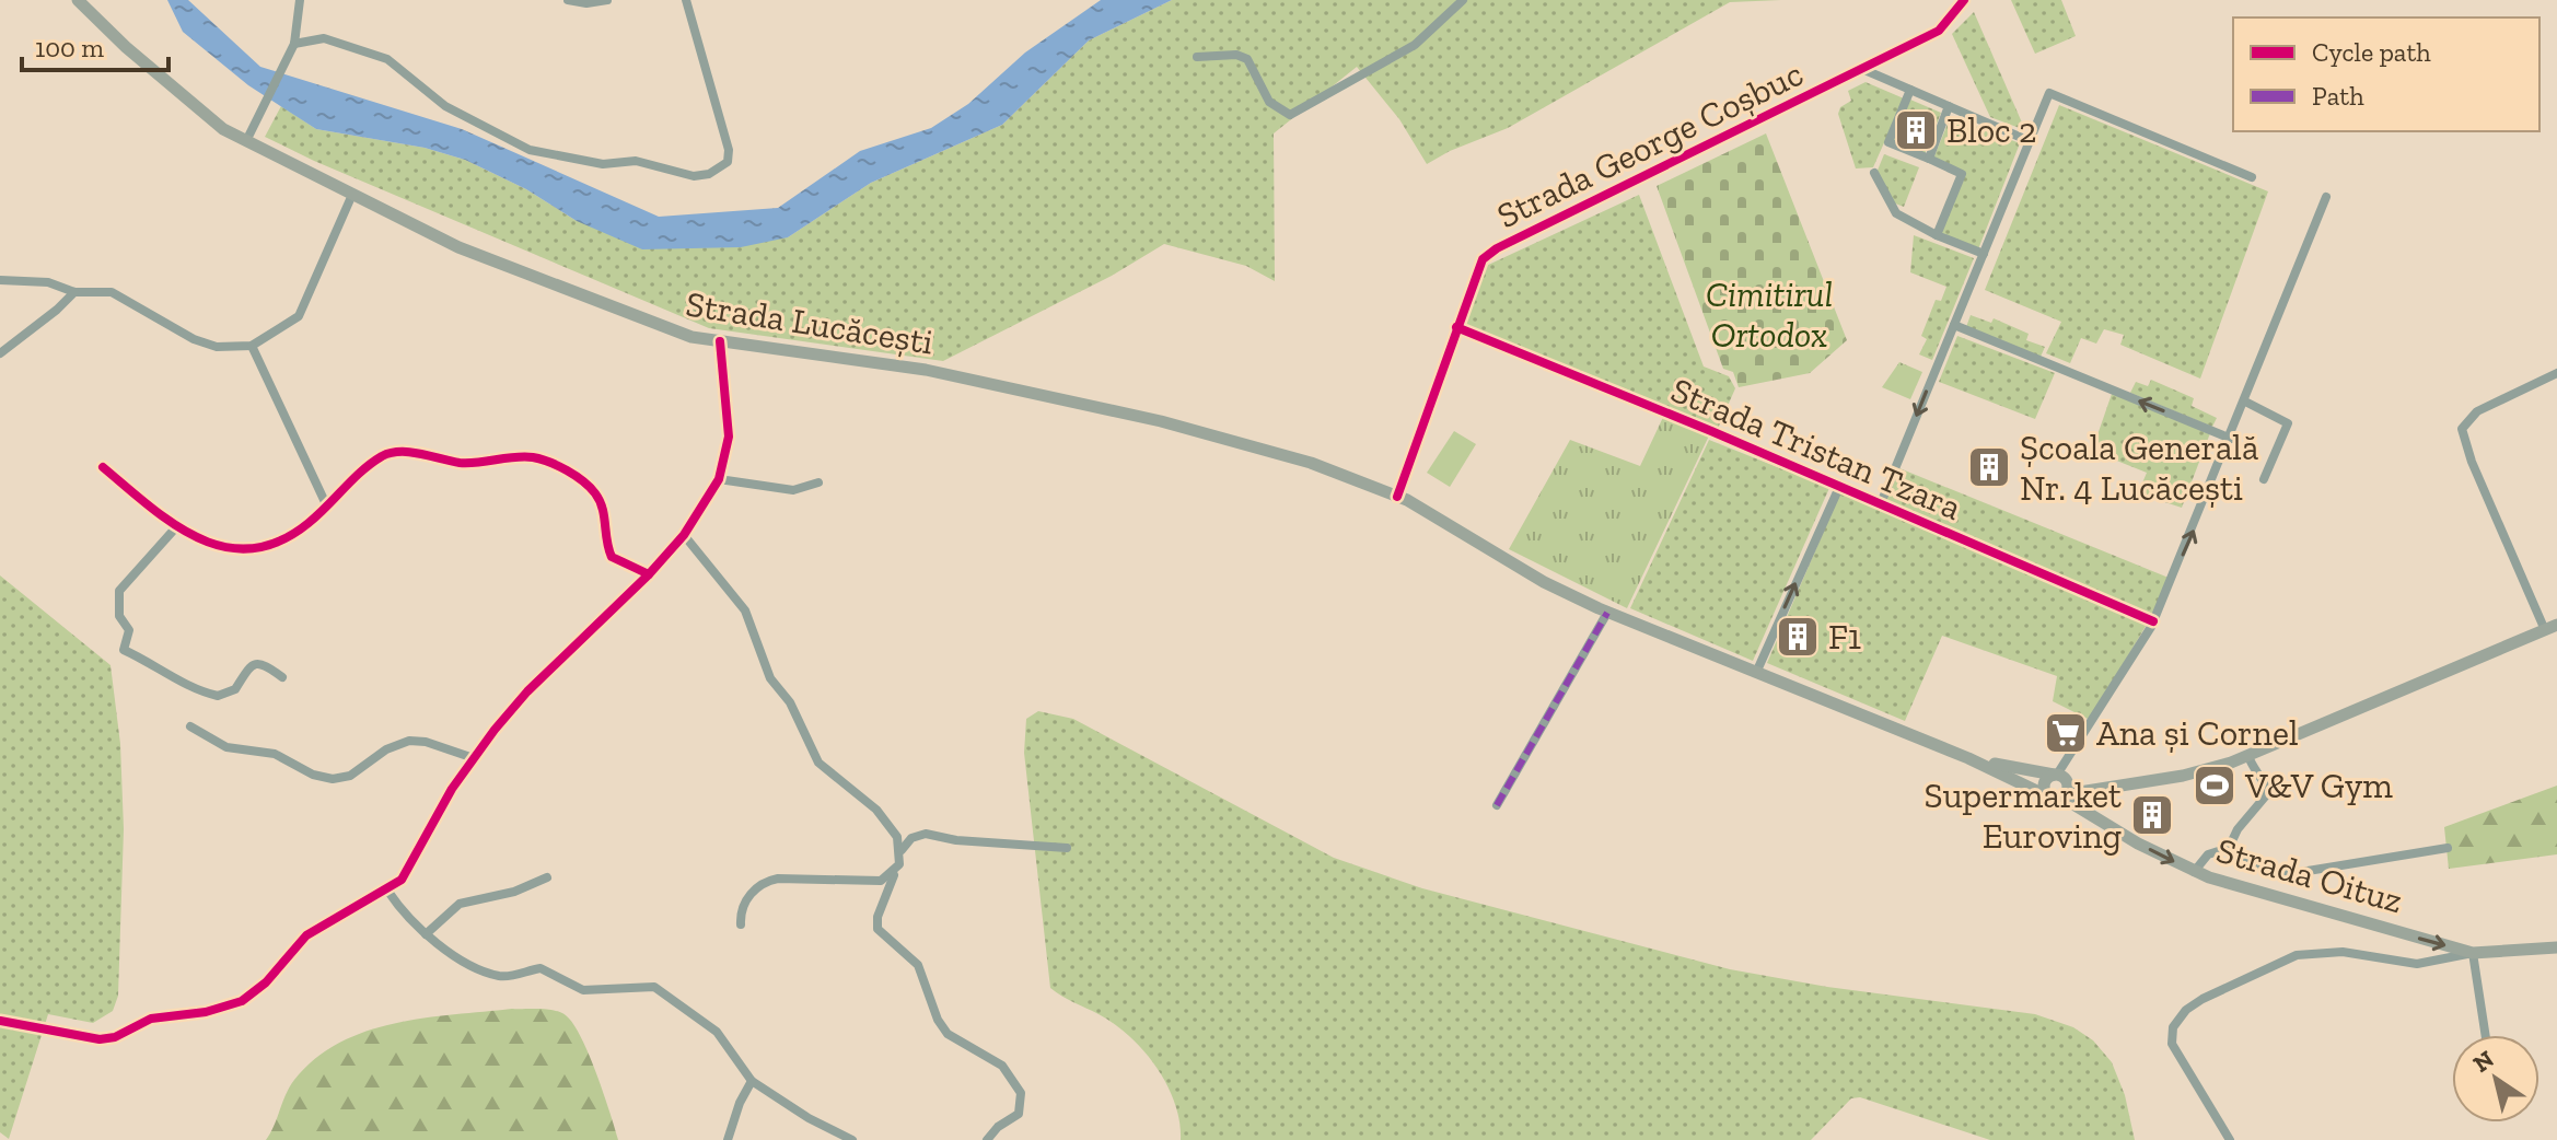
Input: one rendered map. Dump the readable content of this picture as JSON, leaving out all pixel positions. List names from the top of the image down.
{
  "streets": {
    "main road": ["Strada George Coșbuc", "Strada Lucăcești", "Strada Oituz"],
    "street": ["Strada Tristan Tzara"]
  },
  "crossings": [
    ["Strada George Coșbuc", "Strada Lucăcești"],
    ["Strada George Coșbuc", "Strada Tristan Tzara"],
    ["Strada Lucăcești", "Strada Oituz"]
  ],
  "one_way": ["Strada Oituz"],
  "parks": ["Cimitirul Ortodox"],
  "places": {
    "building": [
      "Bloc 2",
      "Școala Generală Nr. 4 Lucăcești",
      "F1",
      "Supermarket Euroving"
    ],
    "supermarket": ["Ana și Cornel"],
    "sports": ["V&V Gym"]
  },
  "legend": ["Cycle path", "Path"],
  "scale_bar": "100 m",
  "north": "top left"
}
